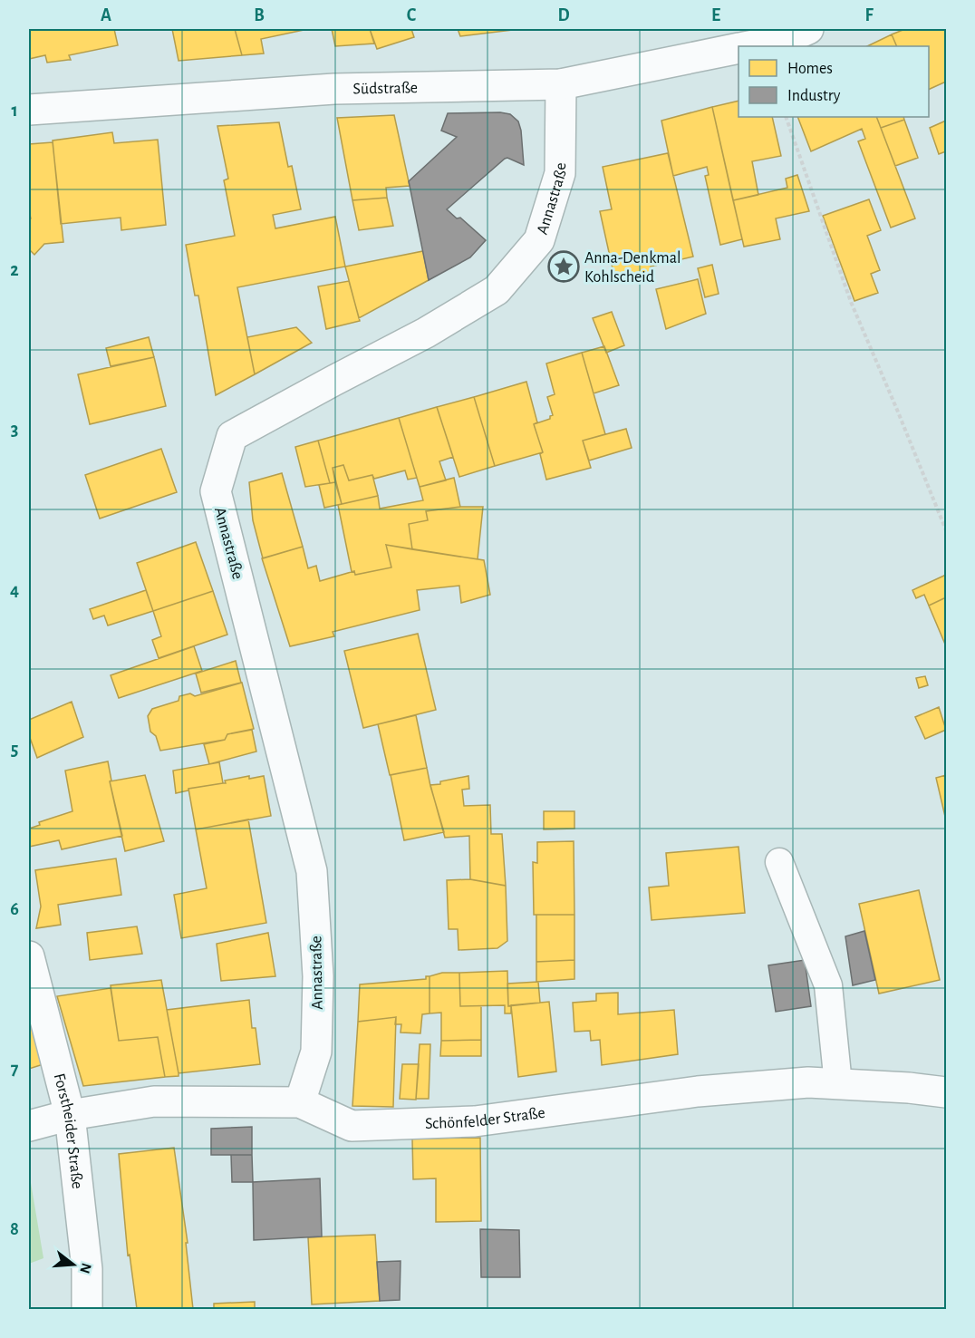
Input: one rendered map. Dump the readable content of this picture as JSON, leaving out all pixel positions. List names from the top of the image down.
{
  "streets": {
    "street": [
      "Südstraße",
      "Annastraße",
      "Schönfelder Straße",
      "Forstheider Straße"
    ]
  },
  "crossings": [
    ["Südstraße", "Annastraße"],
    ["Annastraße", "Schönfelder Straße"],
    ["Schönfelder Straße", "Forstheider Straße"]
  ],
  "places": {
    "place": ["Anna-Denkmal Kohlscheid"]
  },
  "legend": ["Homes", "Industry"],
  "north": "right",
  "grid": {
    "columns": [
      "A",
      "B",
      "C",
      "D",
      "E",
      "F"
    ],
    "rows": [
      "1",
      "2",
      "3",
      "4",
      "5",
      "6",
      "7",
      "8"
    ]
  }
}
